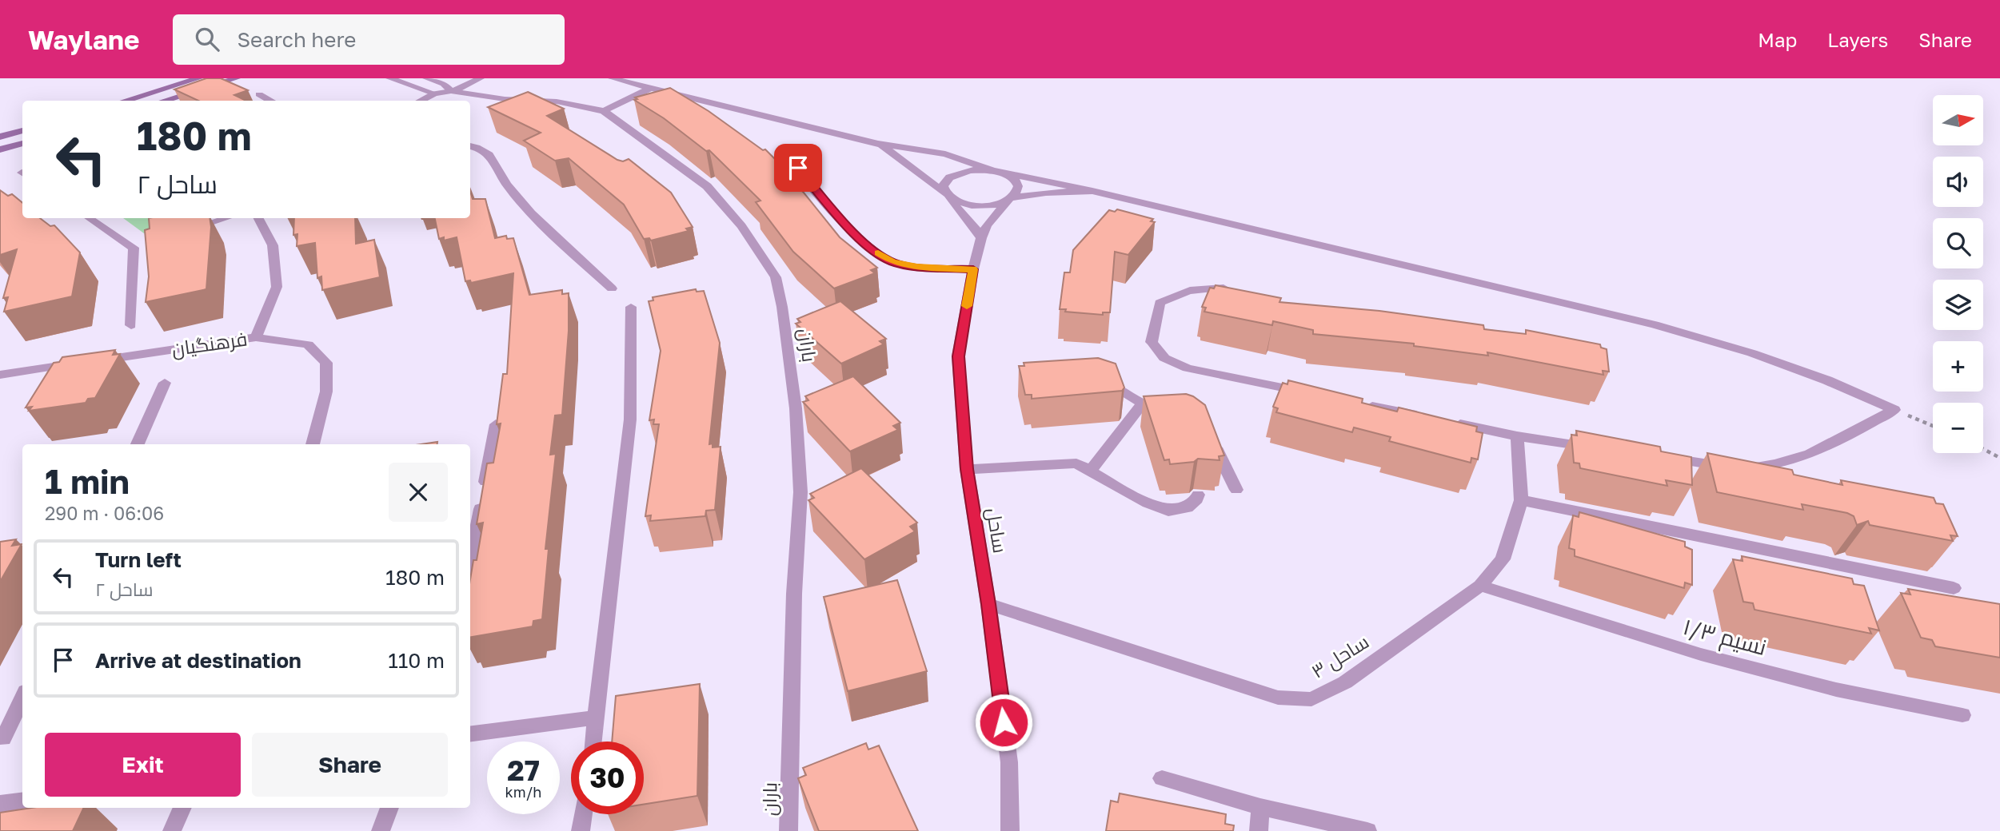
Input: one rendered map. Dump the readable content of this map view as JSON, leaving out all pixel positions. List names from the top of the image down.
{
  "streets": {
    "street": [
      "فرهنگیان",
      "باران",
      "ساحل",
      "نسیم ۱/۳",
      "ساحل ۳"
    ]
  },
  "crossings": [
    ["ساحل", "ساحل ۳"],
    ["نسیم ۱/۳", "ساحل ۳"]
  ],
  "north": "right",
  "page": {
    "header": "Waylane",
    "search": "Search here",
    "nav": ["Map", "Layers", "Share"],
    "map_buttons": ["+", "−"],
    "turn": ["180 m", "ساحل ۲"],
    "heading": ["1 min", "290 m · 06:06"],
    "list": [
      {
        "name": "Turn left",
        "note": "ساحل ۲",
        "value": "180 m"
      },
      {
        "name": "Arrive at destination",
        "value": "110 m"
      }
    ],
    "buttons": ["Exit", "Share"],
    "speed": "27 km/h",
    "limit": "30"
  }
}
